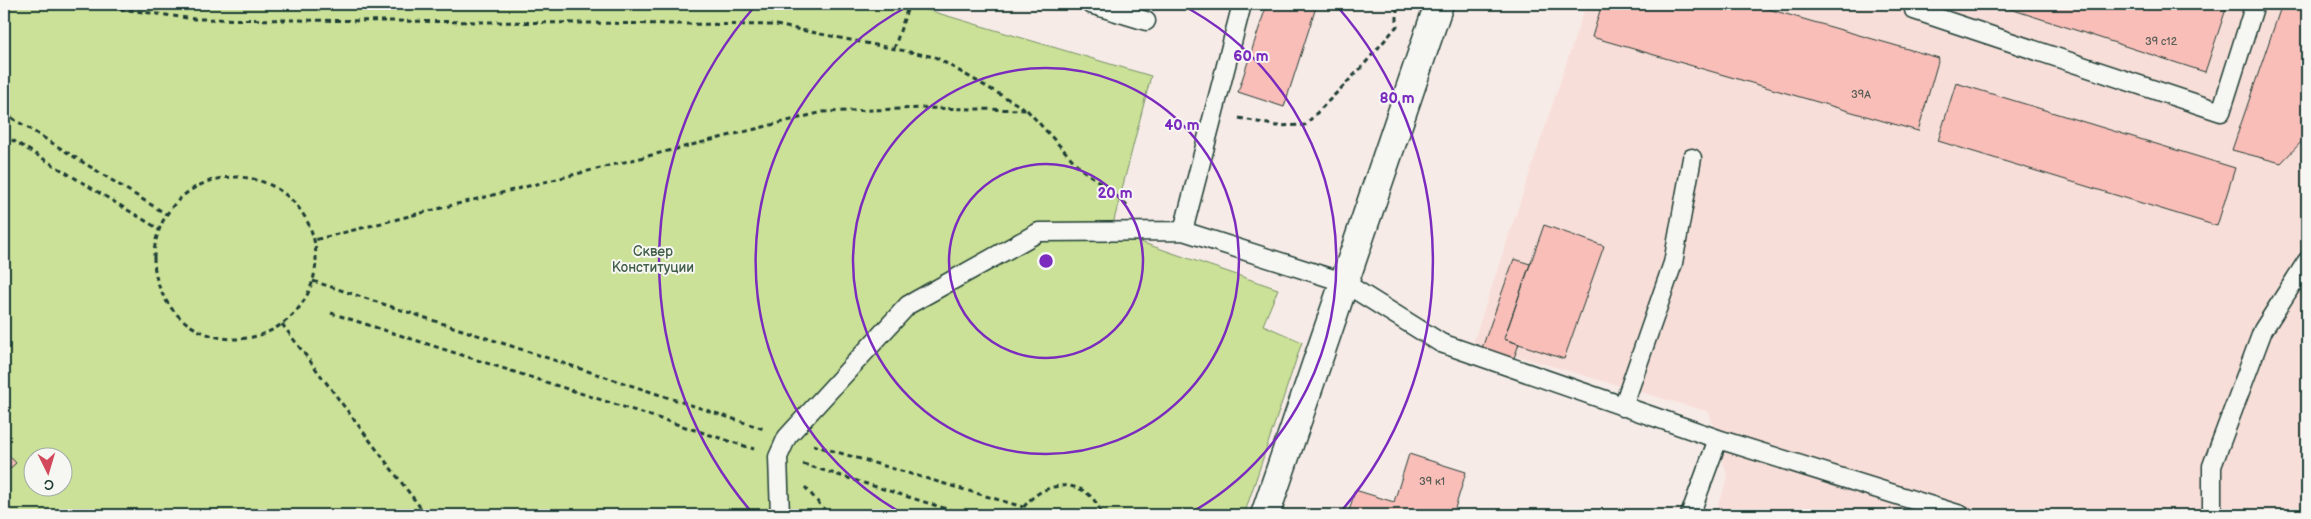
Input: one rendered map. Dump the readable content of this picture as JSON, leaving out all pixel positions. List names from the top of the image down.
{
  "parks": ["Сквер Конституции"],
  "house_numbers": ["39 с12", "39А", "39 к1"],
  "north": "bottom",
  "rings": [
    "60 m",
    "80 m",
    "40 m",
    "20 m"
  ]
}
